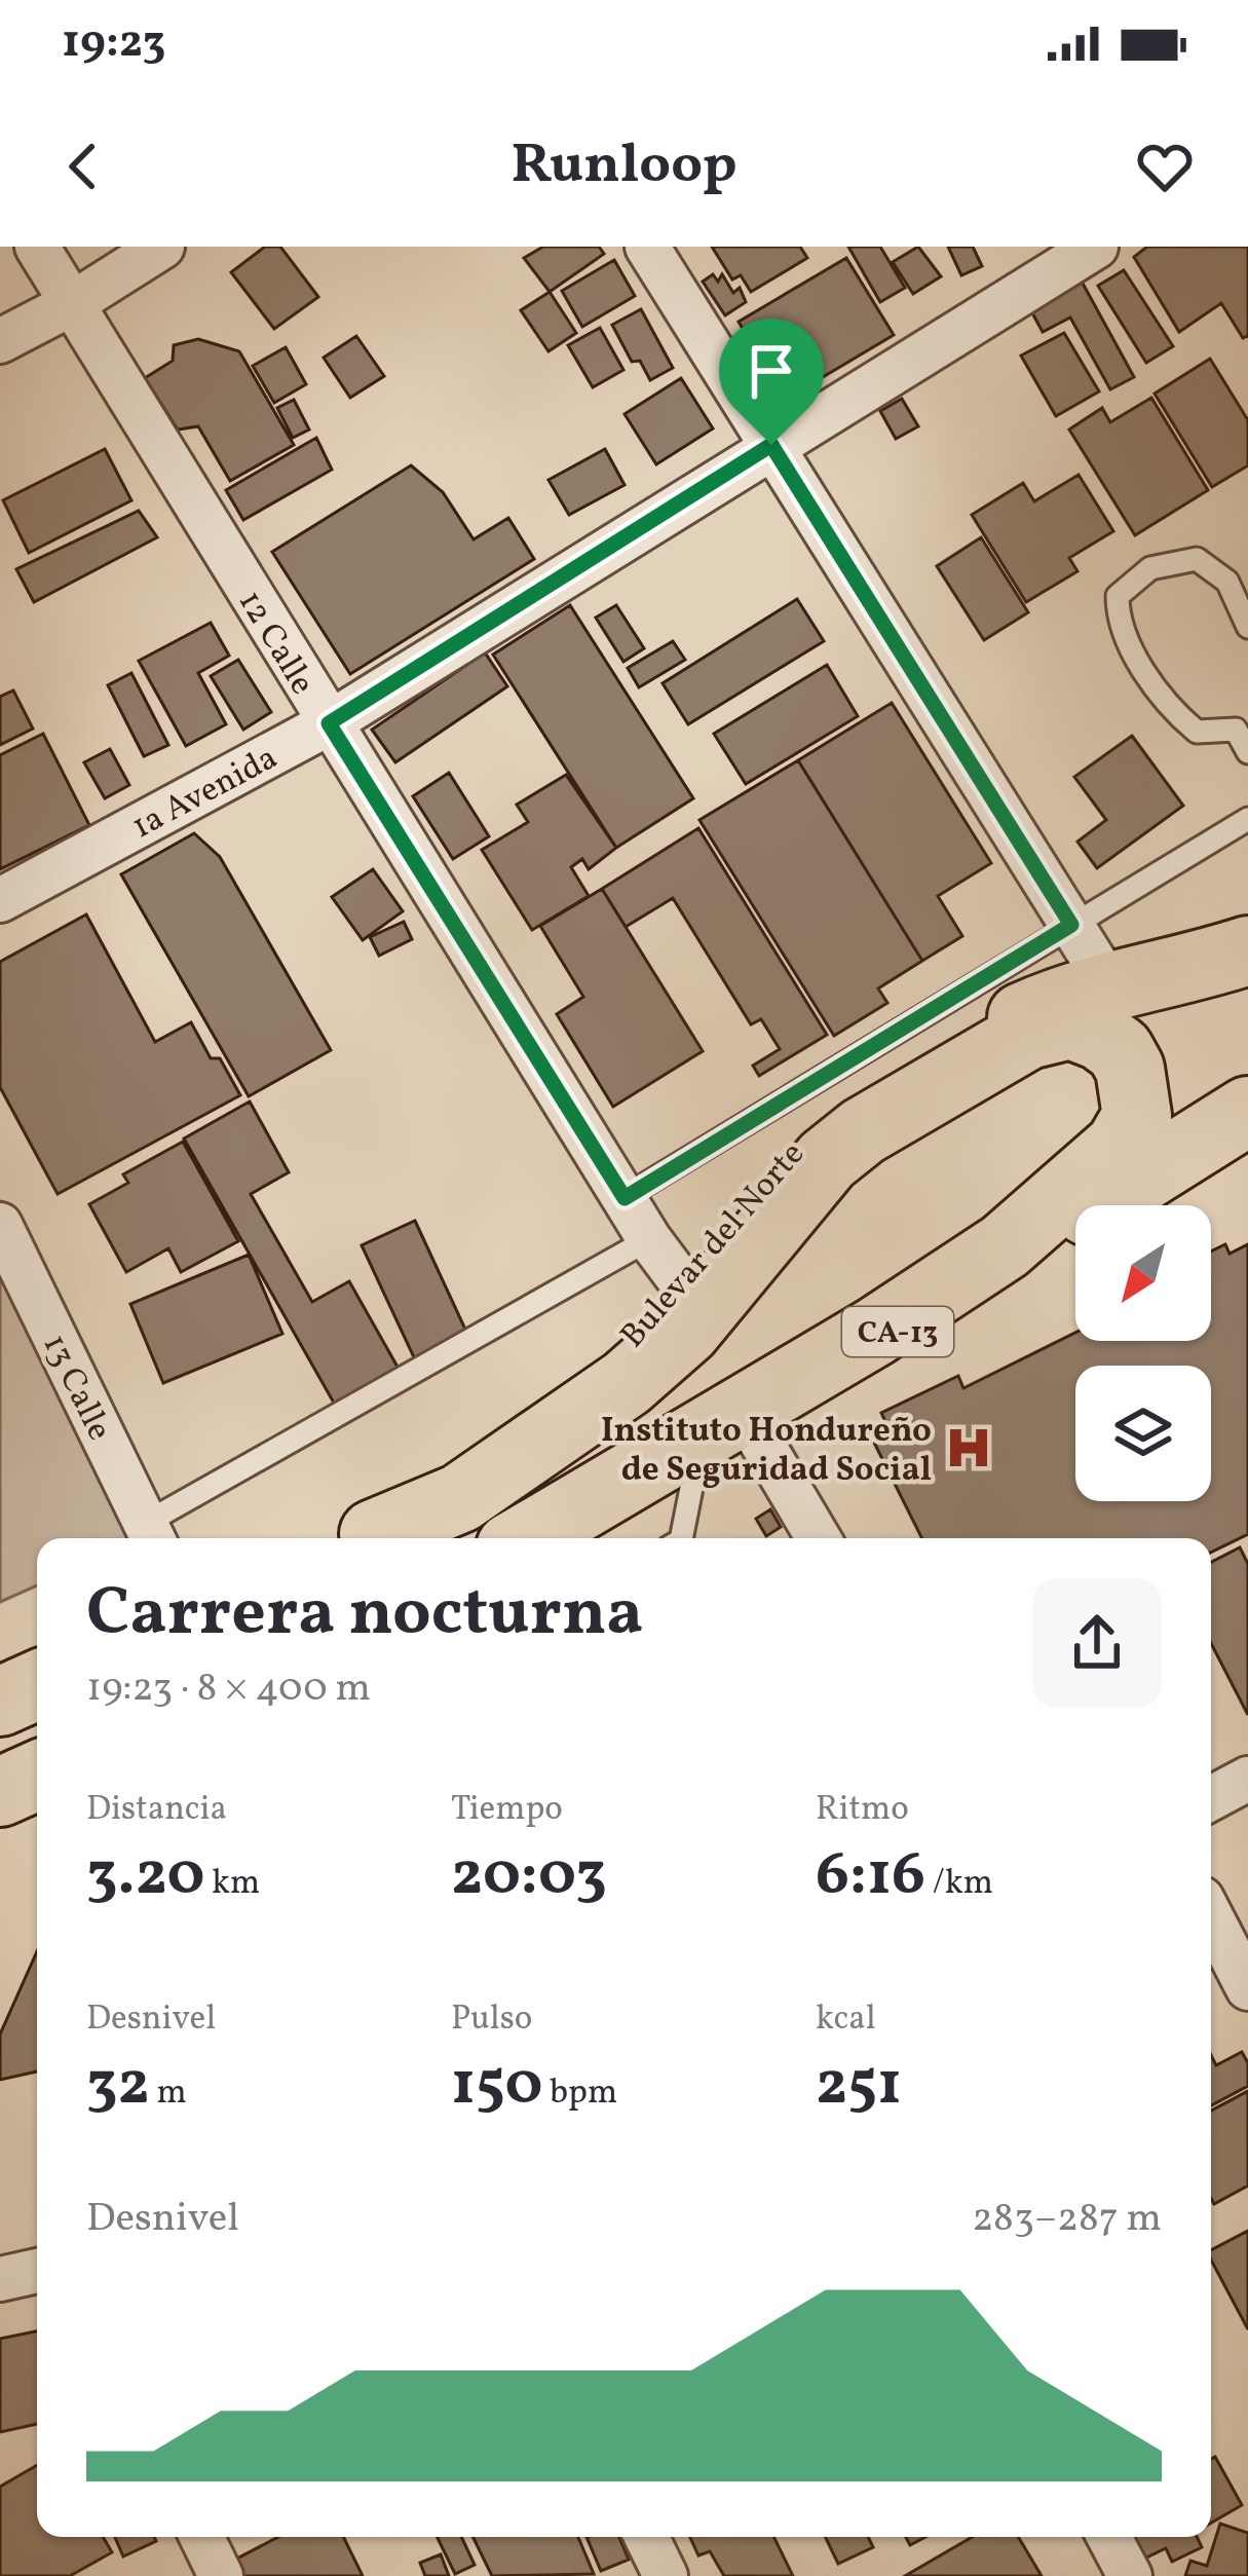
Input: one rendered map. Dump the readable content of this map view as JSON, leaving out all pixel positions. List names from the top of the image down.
{
  "streets": {
    "highway": ["Bulevar del Norte", "CA-13"],
    "street": ["12 Calle", "1a Avenida", "13 Calle"]
  },
  "crossings": [
    ["12 Calle", "1a Avenida"],
    ["12 Calle", "Bulevar del Norte"]
  ],
  "places": {
    "hospital": ["Instituto Hondureño de Seguridad Social"]
  },
  "north": "bottom left",
  "page": {
    "status": "19:23",
    "header": "Runloop",
    "heading": ["Carrera nocturna", "19:23 · 8 × 400 m"],
    "stats": [
      ["Distancia", "3.20 km"],
      ["Tiempo", "20:03"],
      ["Ritmo", "6:16 /km"],
      ["Desnivel", "32 m"],
      ["Pulso", "150 bpm"],
      ["kcal", "251"]
    ],
    "chart": ["Desnivel", "283–287 m"]
  }
}
